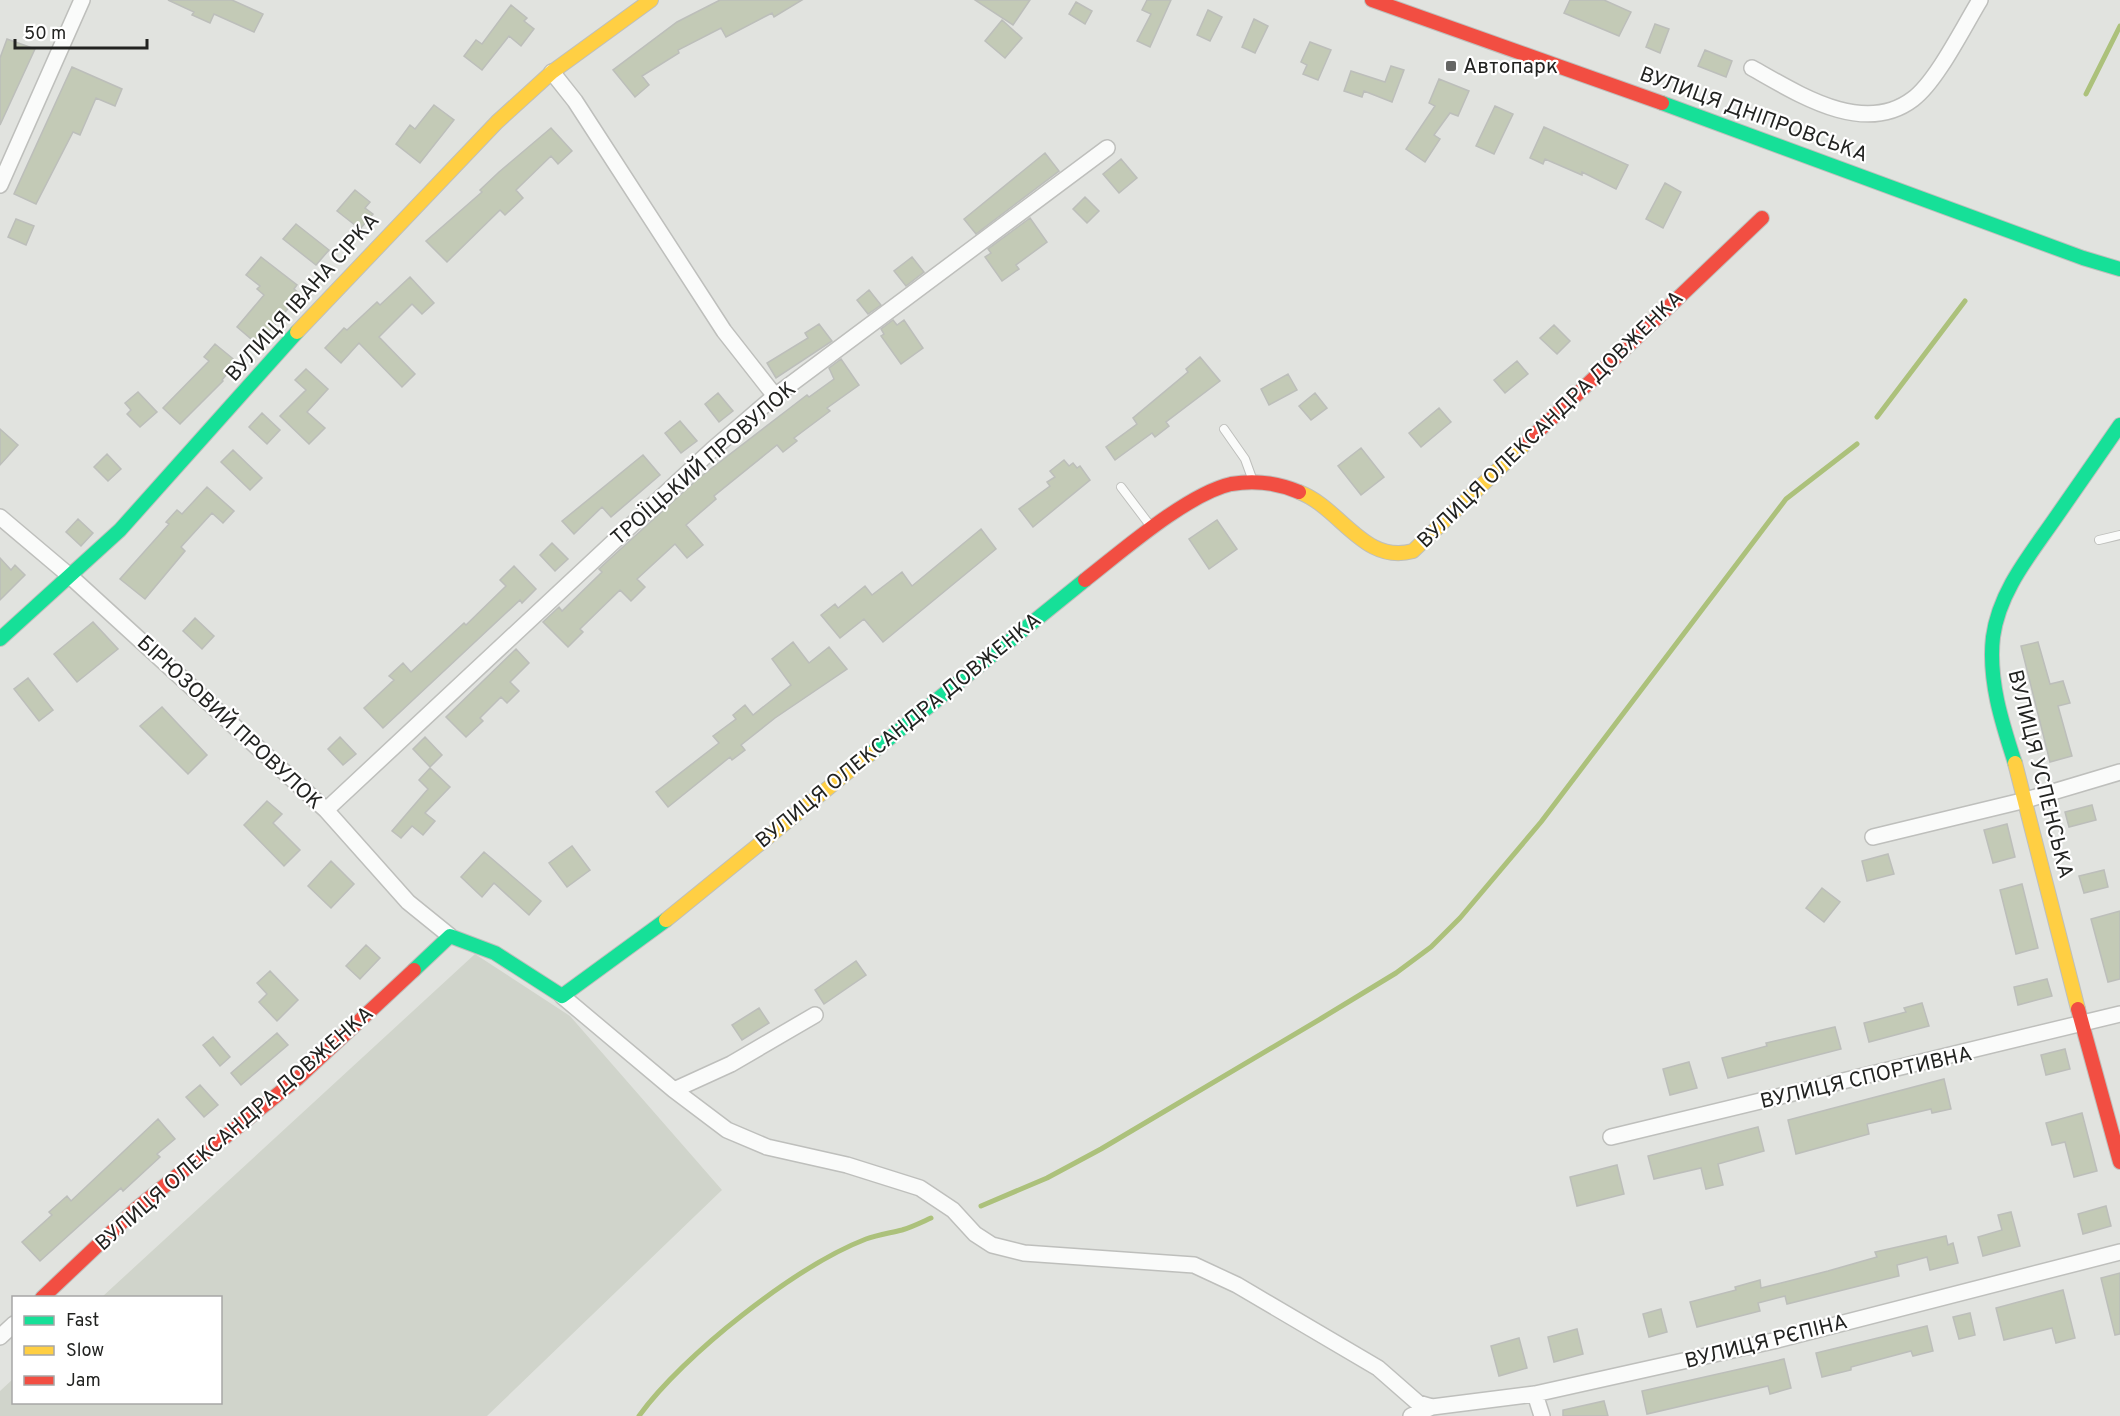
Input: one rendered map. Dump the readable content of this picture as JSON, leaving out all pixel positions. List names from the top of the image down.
{
  "streets": {
    "main road": [
      "ВУЛИЦЯ ДНІПРОВСЬКА",
      "ВУЛИЦЯ ІВАНА СІРКА",
      "ВУЛИЦЯ ОЛЕКСАНДРА ДОВЖЕНКА",
      "ВУЛИЦЯ УСПЕНСЬКА"
    ],
    "street": [
      "ТРОЇЦЬКИЙ ПРОВУЛОК",
      "БІРЮЗОВИЙ ПРОВУЛОК",
      "ВУЛИЦЯ СПОРТИВНА",
      "ВУЛИЦЯ РЄПІНА"
    ]
  },
  "crossings": [
    ["ВУЛИЦЯ ІВАНА СІРКА", "БІРЮЗОВИЙ ПРОВУЛОК"],
    ["ВУЛИЦЯ ОЛЕКСАНДРА ДОВЖЕНКА", "БІРЮЗОВИЙ ПРОВУЛОК"],
    ["ТРОЇЦЬКИЙ ПРОВУЛОК", "БІРЮЗОВИЙ ПРОВУЛОК"],
    ["ВУЛИЦЯ УСПЕНСЬКА", "ВУЛИЦЯ СПОРТИВНА"]
  ],
  "places": {
    "transit": ["Автопарк"]
  },
  "legend": ["Fast", "Slow", "Jam"],
  "scale_bar": "50 m"
}
